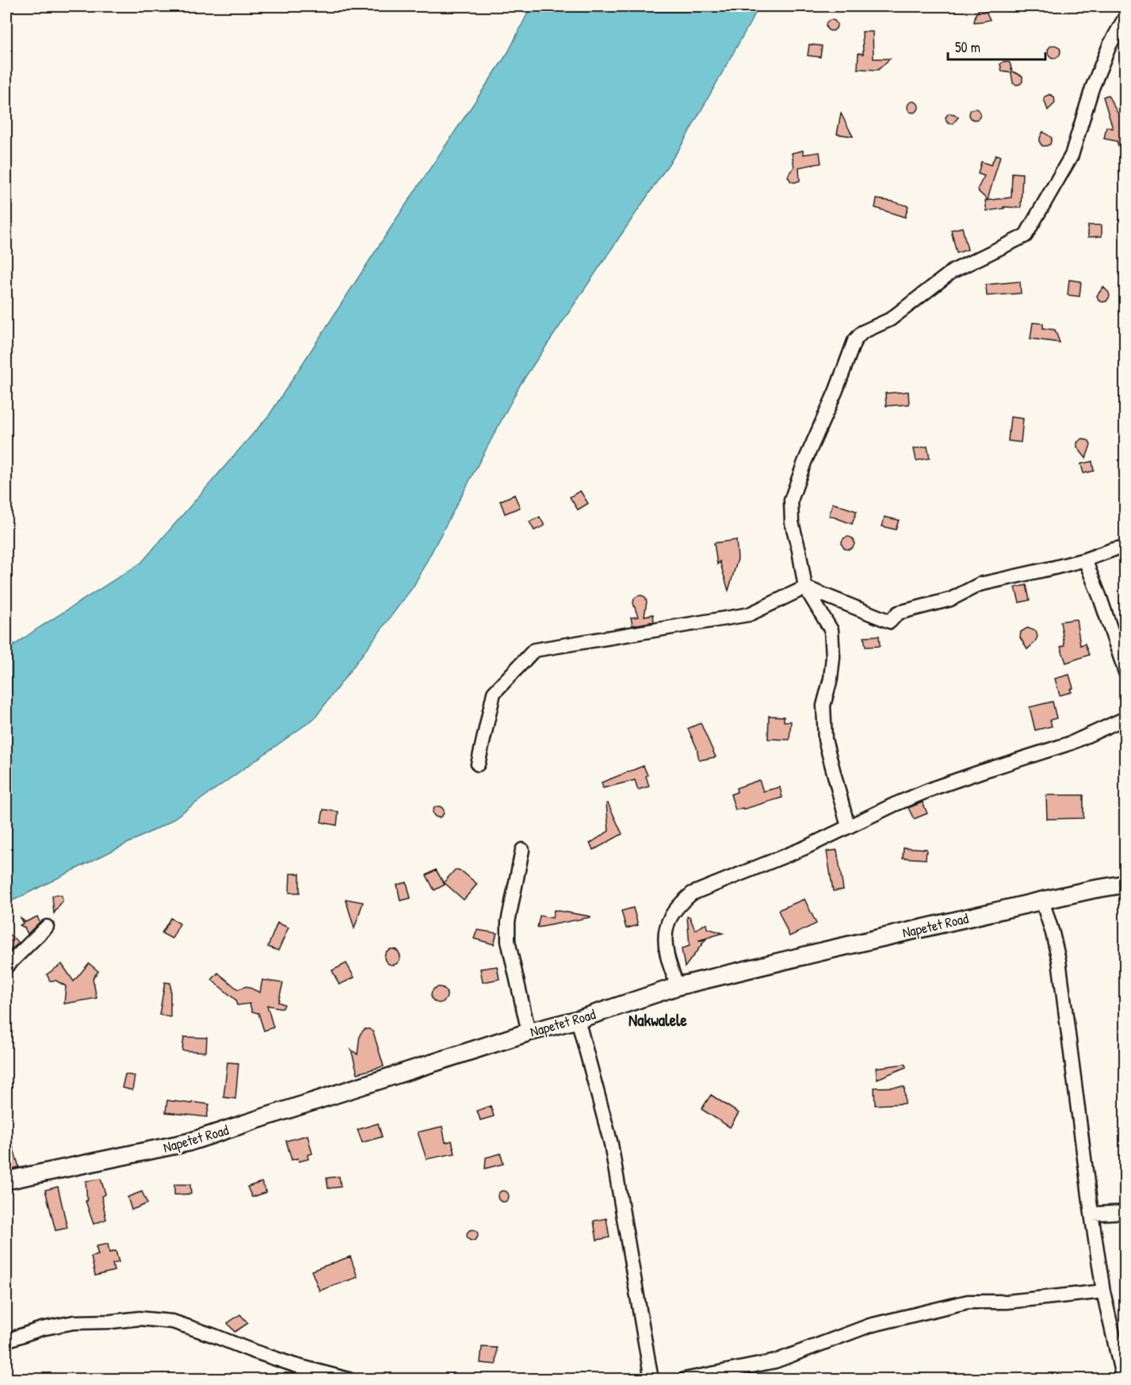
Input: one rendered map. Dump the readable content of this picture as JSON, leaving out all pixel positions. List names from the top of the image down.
{
  "streets": {
    "main road": ["Napetet Road"]
  },
  "districts": ["Nakwalele"],
  "scale_bar": "50 m"
}
